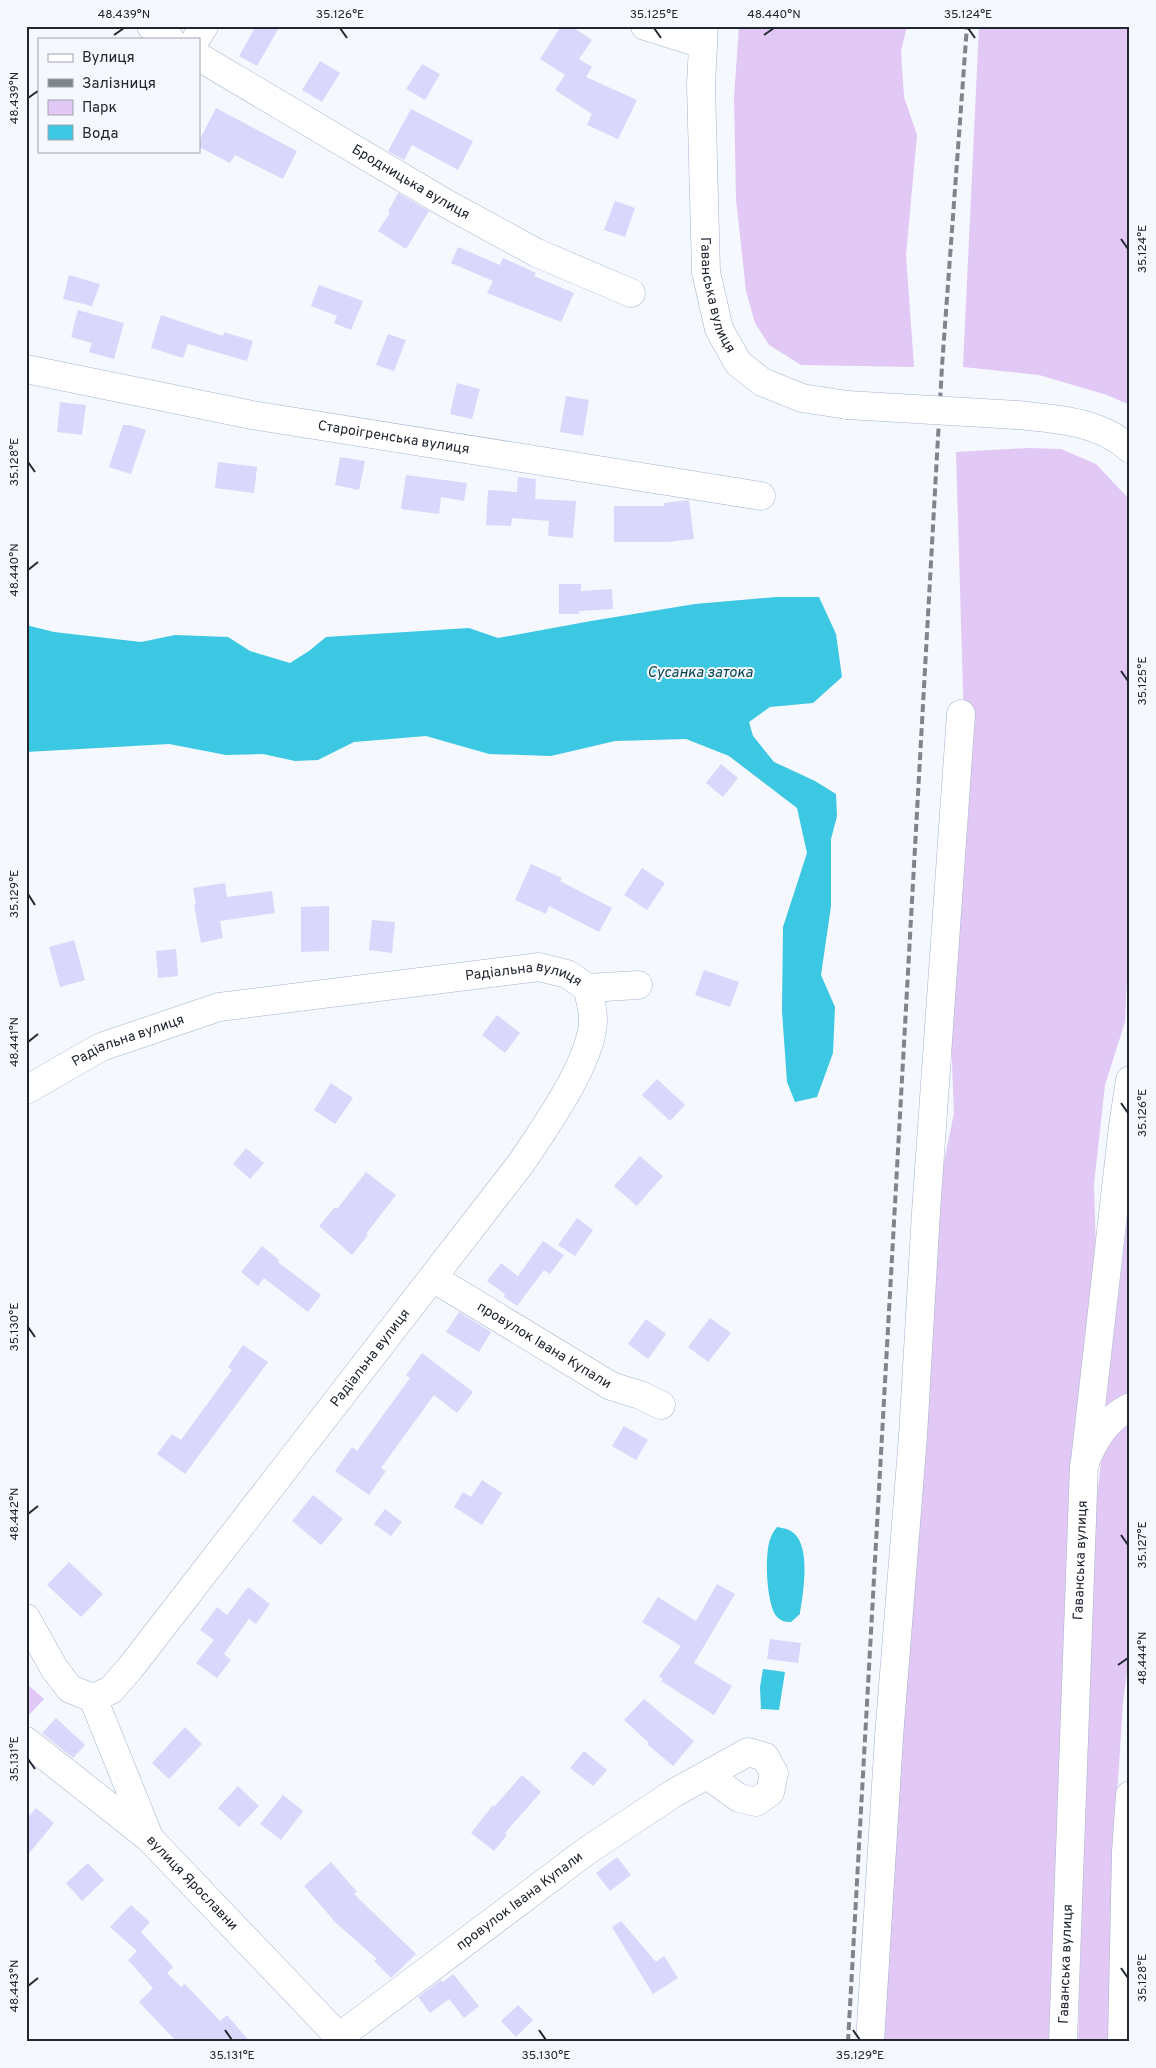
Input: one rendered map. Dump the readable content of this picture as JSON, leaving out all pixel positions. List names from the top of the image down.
{
  "streets": {
    "street": [
      "Бродницька вулиця",
      "Гаванська вулиця",
      "Староігренська вулиця",
      "Радіальна вулиця",
      "провулок Івана Купали",
      "вулиця Ярославни"
    ]
  },
  "crossings": [
    ["Радіальна вулиця", "провулок Івана Купали"],
    ["провулок Івана Купали", "вулиця Ярославни"]
  ],
  "water": ["Сусанка затока"],
  "legend": [
    "Вулиця",
    "Залізниця",
    "Парк",
    "Вода"
  ],
  "coordinates": [
    "48.439°N",
    "35.126°E",
    "35.125°E",
    "48.440°N",
    "35.124°E",
    "35.128°E",
    "35.129°E",
    "48.441°N",
    "35.130°E",
    "48.442°N",
    "35.127°E",
    "48.444°N",
    "35.131°E",
    "48.443°N"
  ]
}
